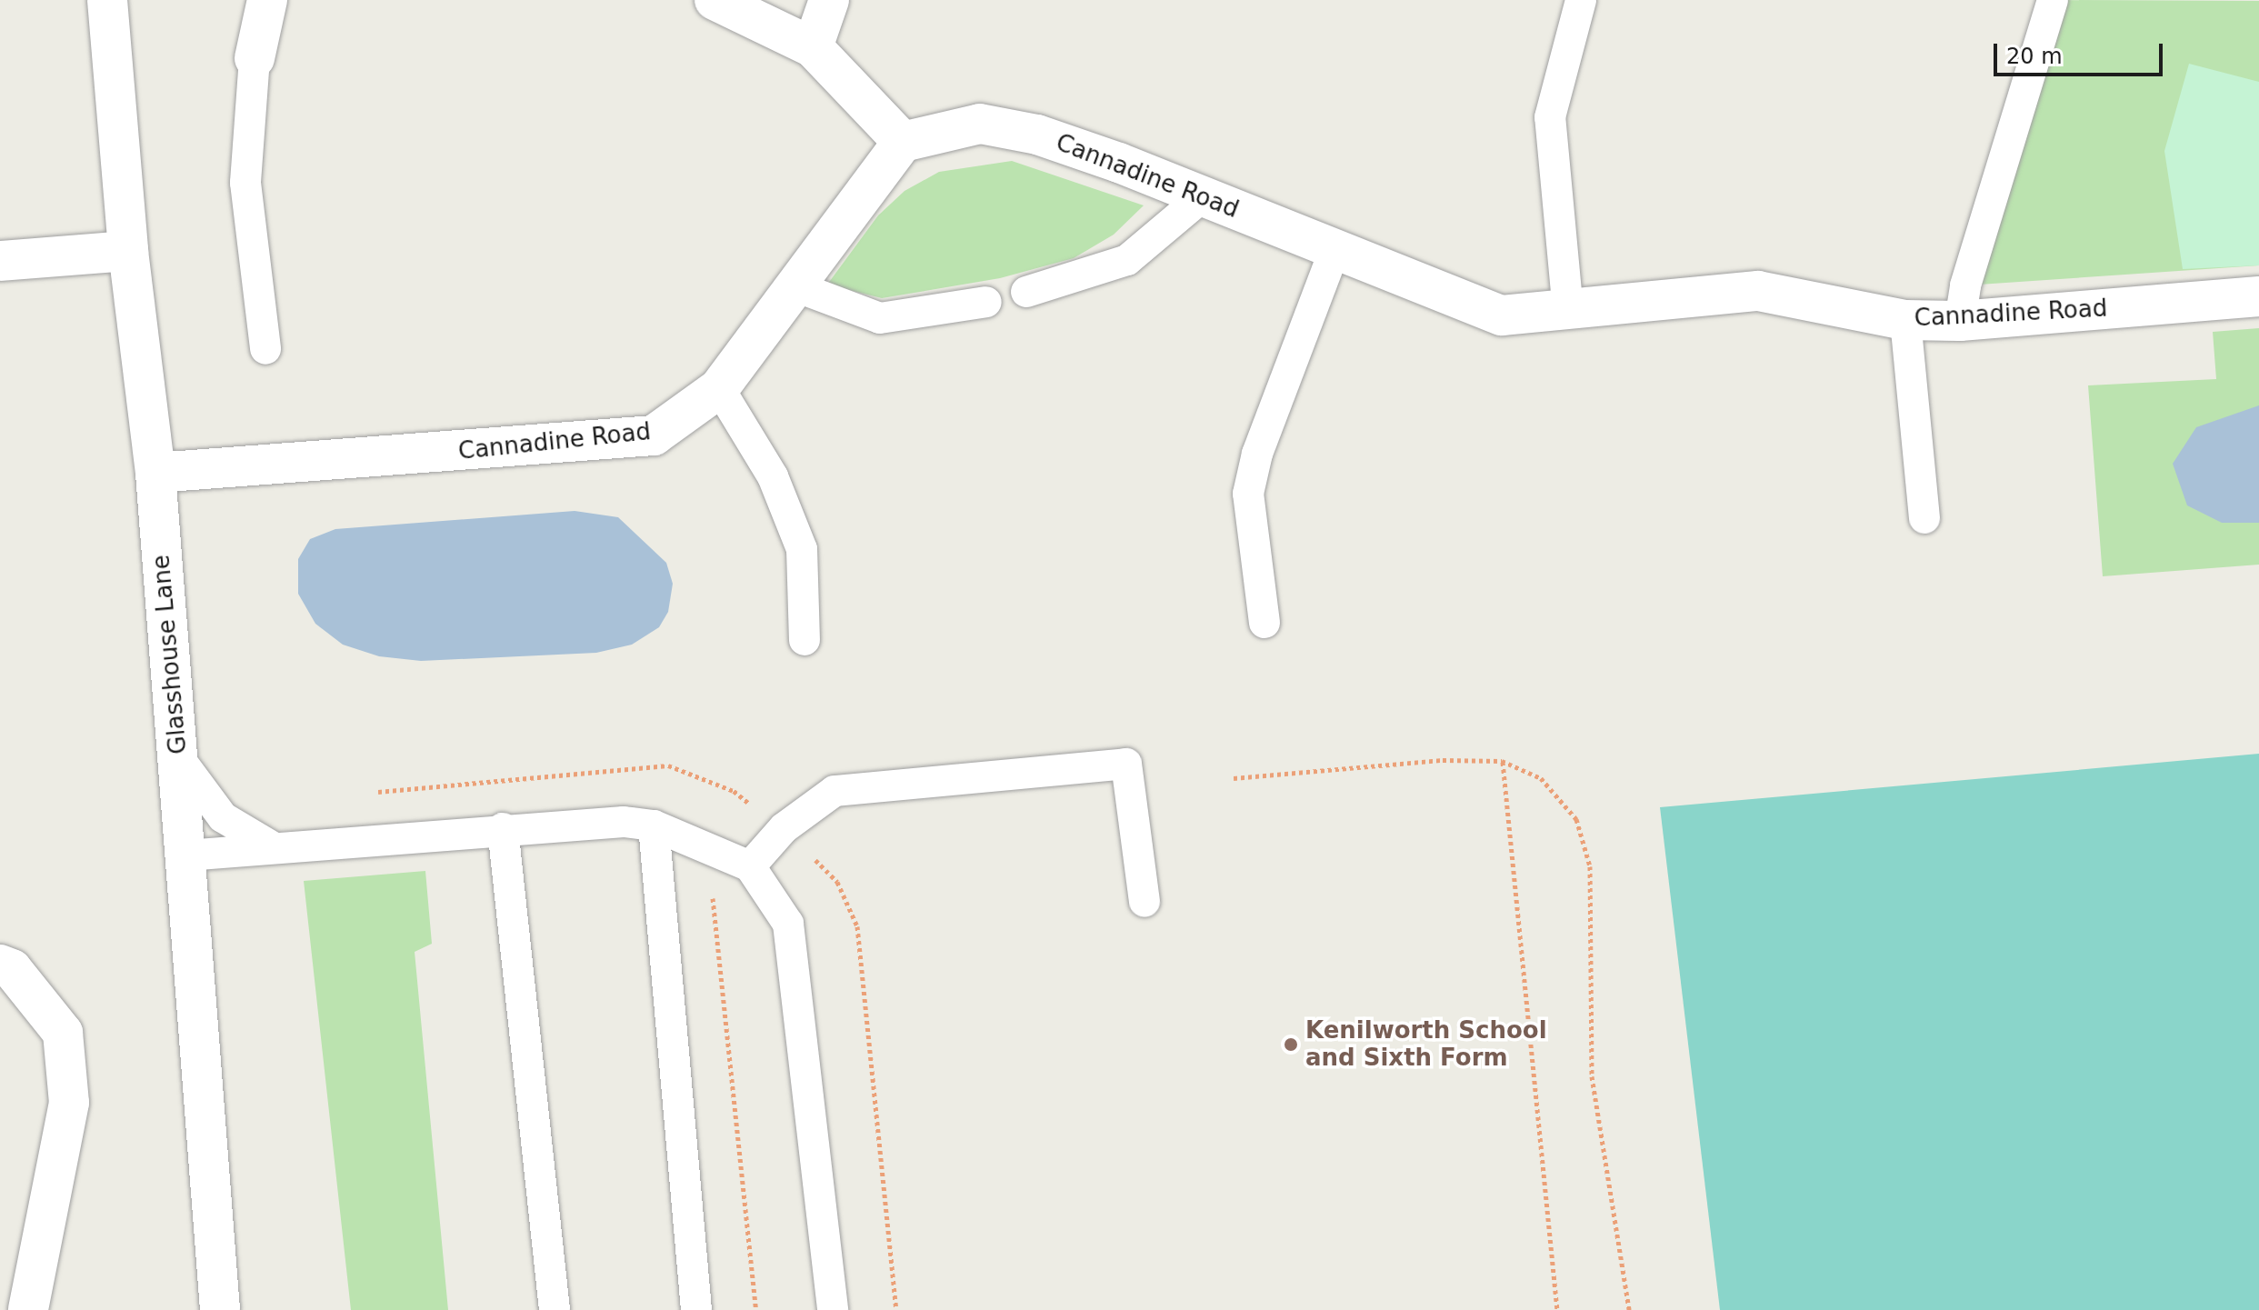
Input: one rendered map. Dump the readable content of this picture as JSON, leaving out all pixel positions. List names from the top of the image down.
{
  "streets": {
    "street": ["Cannadine Road", "Glasshouse Lane"]
  },
  "crossings": [
    ["Cannadine Road", "Glasshouse Lane"]
  ],
  "places": ["Kenilworth School and Sixth Form"],
  "scale_bar": "20 m"
}
